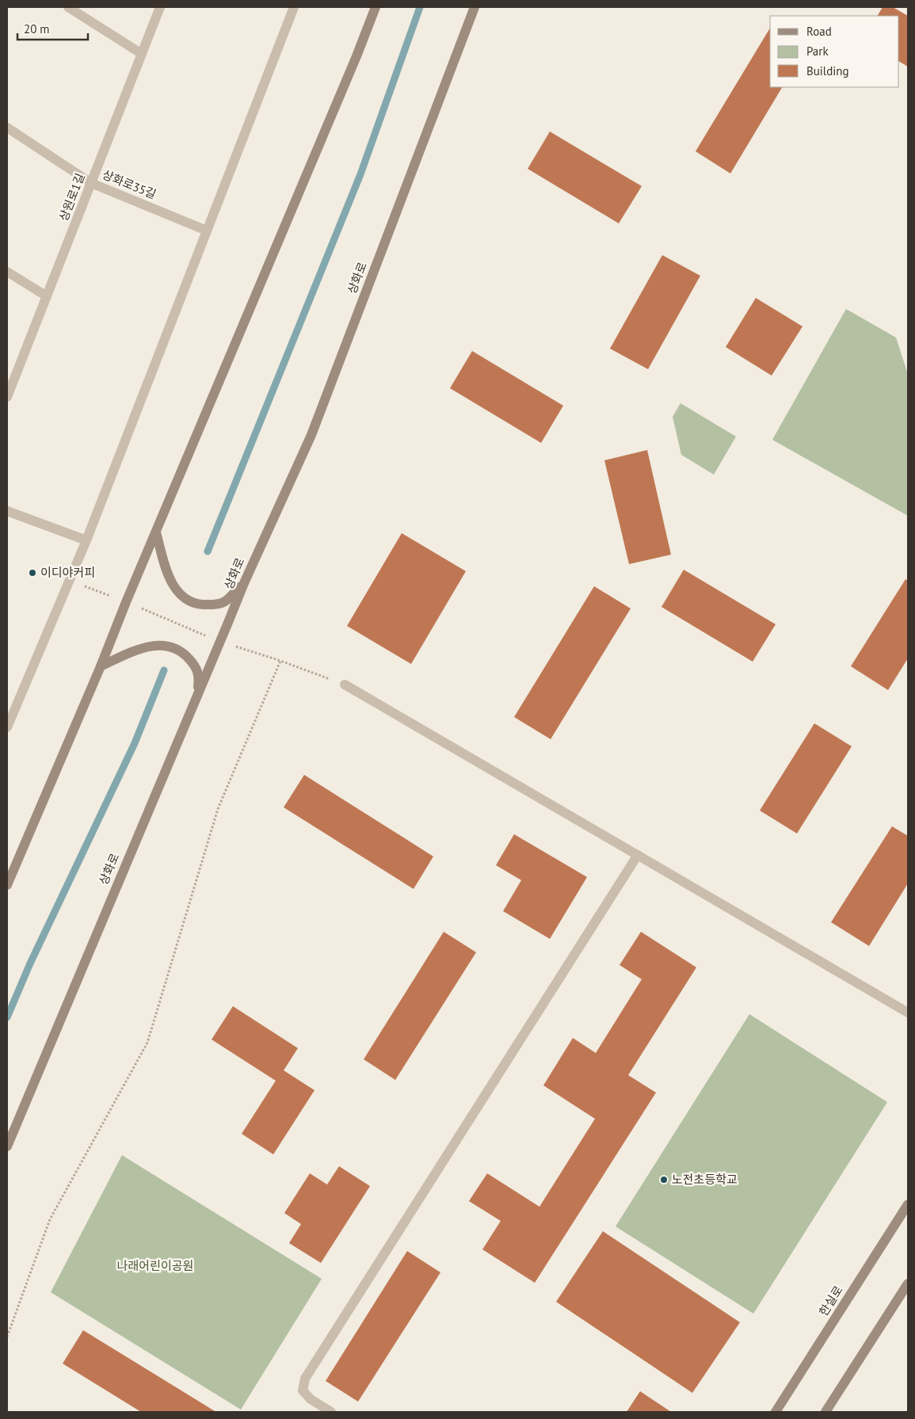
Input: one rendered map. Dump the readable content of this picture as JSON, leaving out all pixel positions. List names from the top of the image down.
{
  "streets": {
    "main road": ["상화로", "한실로"],
    "street": ["상화로35길", "상원로1길"]
  },
  "crossings": [
    ["상화로35길", "상원로1길"]
  ],
  "parks": ["나래어린이공원"],
  "places": ["이디야커피", "노전초등학교"],
  "legend": ["Road", "Park", "Building"],
  "scale_bar": "20 m"
}
